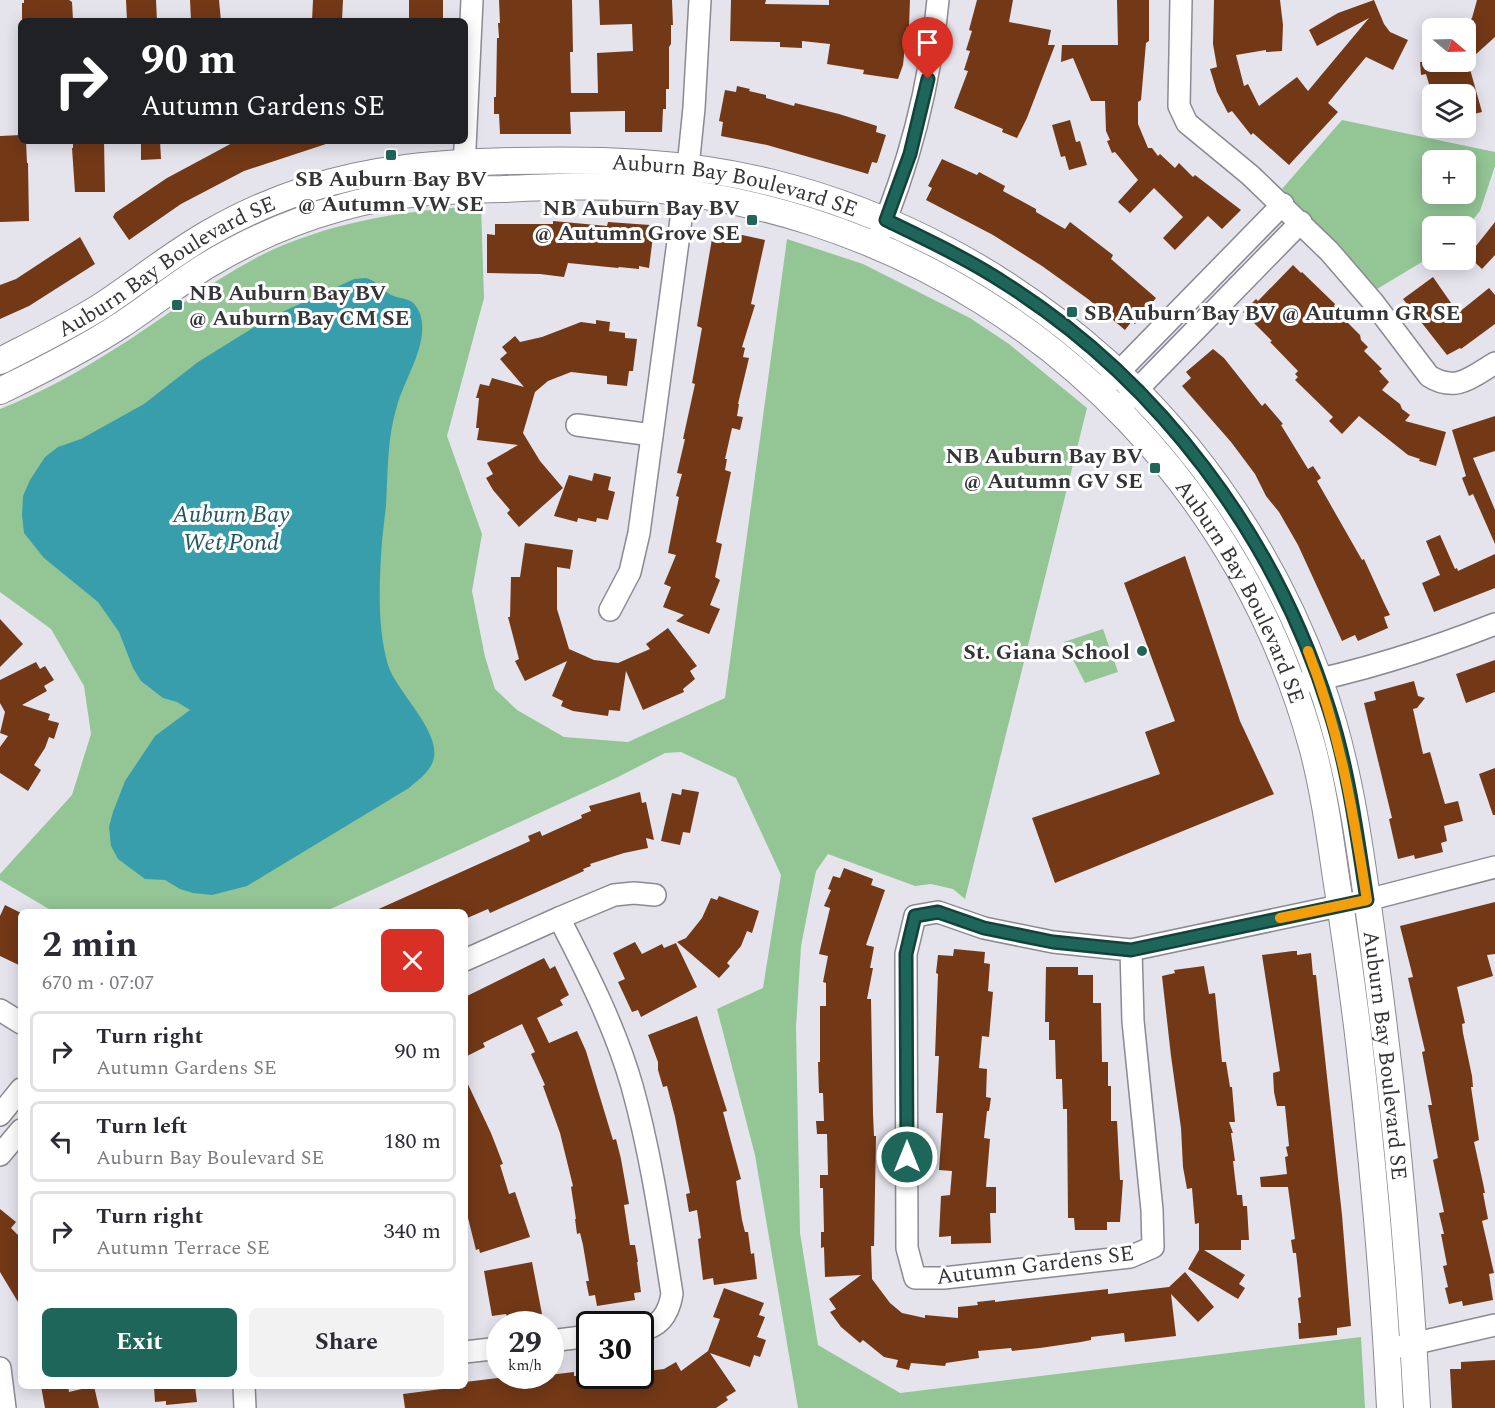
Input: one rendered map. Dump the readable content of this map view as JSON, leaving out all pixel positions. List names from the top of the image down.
{
  "streets": {
    "street": ["Auburn Bay Boulevard SE", "Autumn Gardens SE"]
  },
  "crossings": [
    ["Auburn Bay Boulevard SE", "Autumn Gardens SE"]
  ],
  "water": ["Auburn Bay Wet Pond"],
  "places": {
    "transit": [
      "SB Auburn Bay BV @ Autumn VW SE",
      "NB Auburn Bay BV @ Autumn Grove SE",
      "NB Auburn Bay BV @ Auburn Bay CM SE",
      "SB Auburn Bay BV @ Autumn GR SE",
      "NB Auburn Bay BV @ Autumn GV SE"
    ],
    "other": ["St. Giana School"]
  },
  "north": "right",
  "page": {
    "map_buttons": ["+", "−"],
    "turn": ["90 m", "Autumn Gardens SE"],
    "heading": ["2 min", "670 m · 07:07"],
    "list": [
      {
        "name": "Turn right",
        "note": "Autumn Gardens SE",
        "value": "90 m"
      },
      {
        "name": "Turn left",
        "note": "Auburn Bay Boulevard SE",
        "value": "180 m"
      },
      {
        "name": "Turn right",
        "note": "Autumn Terrace SE",
        "value": "340 m"
      }
    ],
    "buttons": ["Exit", "Share"],
    "speed": "29 km/h",
    "limit": "30"
  }
}
